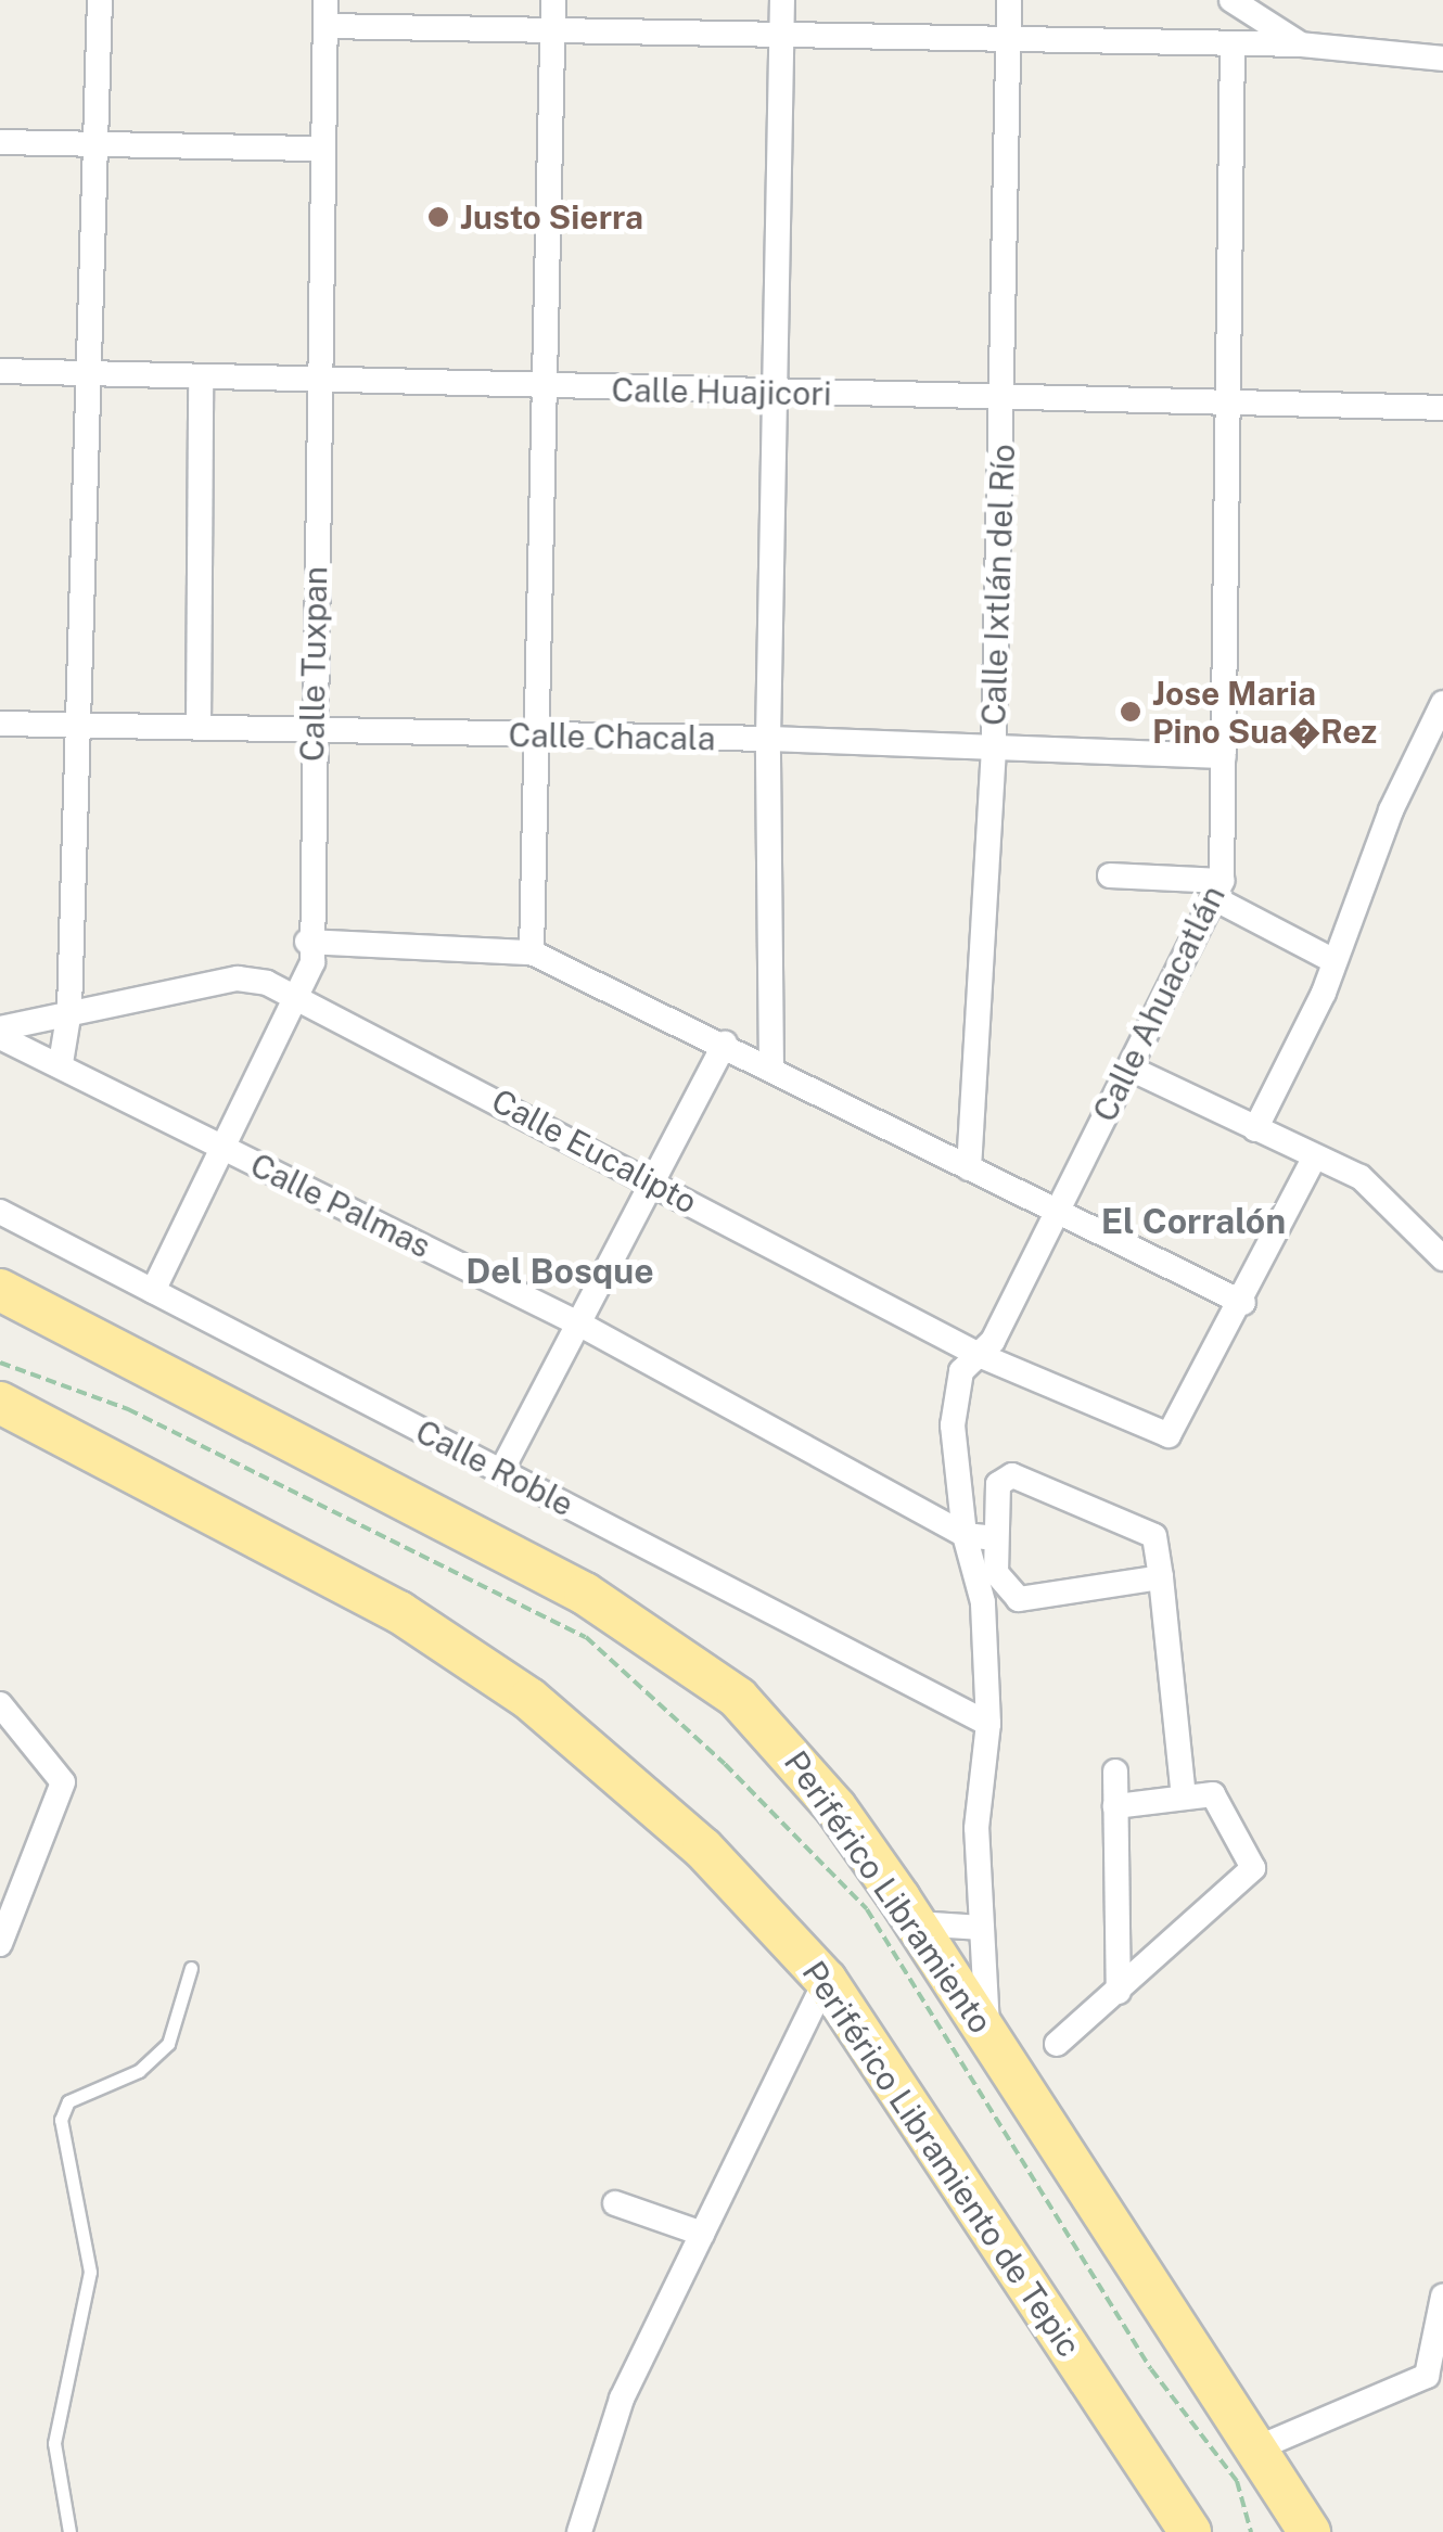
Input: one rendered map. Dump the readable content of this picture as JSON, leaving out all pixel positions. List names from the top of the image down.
{
  "streets": {
    "highway": ["Periférico Libramiento", "Periférico Libramiento de Tepic"],
    "street": [
      "Calle Huajicori",
      "Calle Ixtlán del Río",
      "Calle Tuxpan",
      "Calle Chacala",
      "Calle Ahuacatlán",
      "Calle Eucalipto",
      "Calle Palmas",
      "Calle Roble"
    ]
  },
  "crossings": [
    ["Calle Huajicori", "Calle Ixtlán del Río"],
    ["Calle Huajicori", "Calle Tuxpan"],
    ["Calle Huajicori", "Calle Ahuacatlán"],
    ["Calle Ixtlán del Río", "Calle Chacala"],
    ["Calle Tuxpan", "Calle Chacala"],
    ["Calle Tuxpan", "Calle Eucalipto"],
    ["Calle Tuxpan", "Calle Palmas"],
    ["Calle Tuxpan", "Calle Roble"],
    ["Calle Chacala", "Calle Ahuacatlán"],
    ["Calle Ahuacatlán", "Calle Eucalipto"],
    ["Calle Ahuacatlán", "Calle Palmas"],
    ["Calle Ahuacatlán", "Calle Roble"],
    ["Calle Ahuacatlán", "Periférico Libramiento"]
  ],
  "districts": ["El Corralón", "Del Bosque"],
  "places": ["Justo Sierra", "Jose Maria Pino Sua�Rez"]
}
